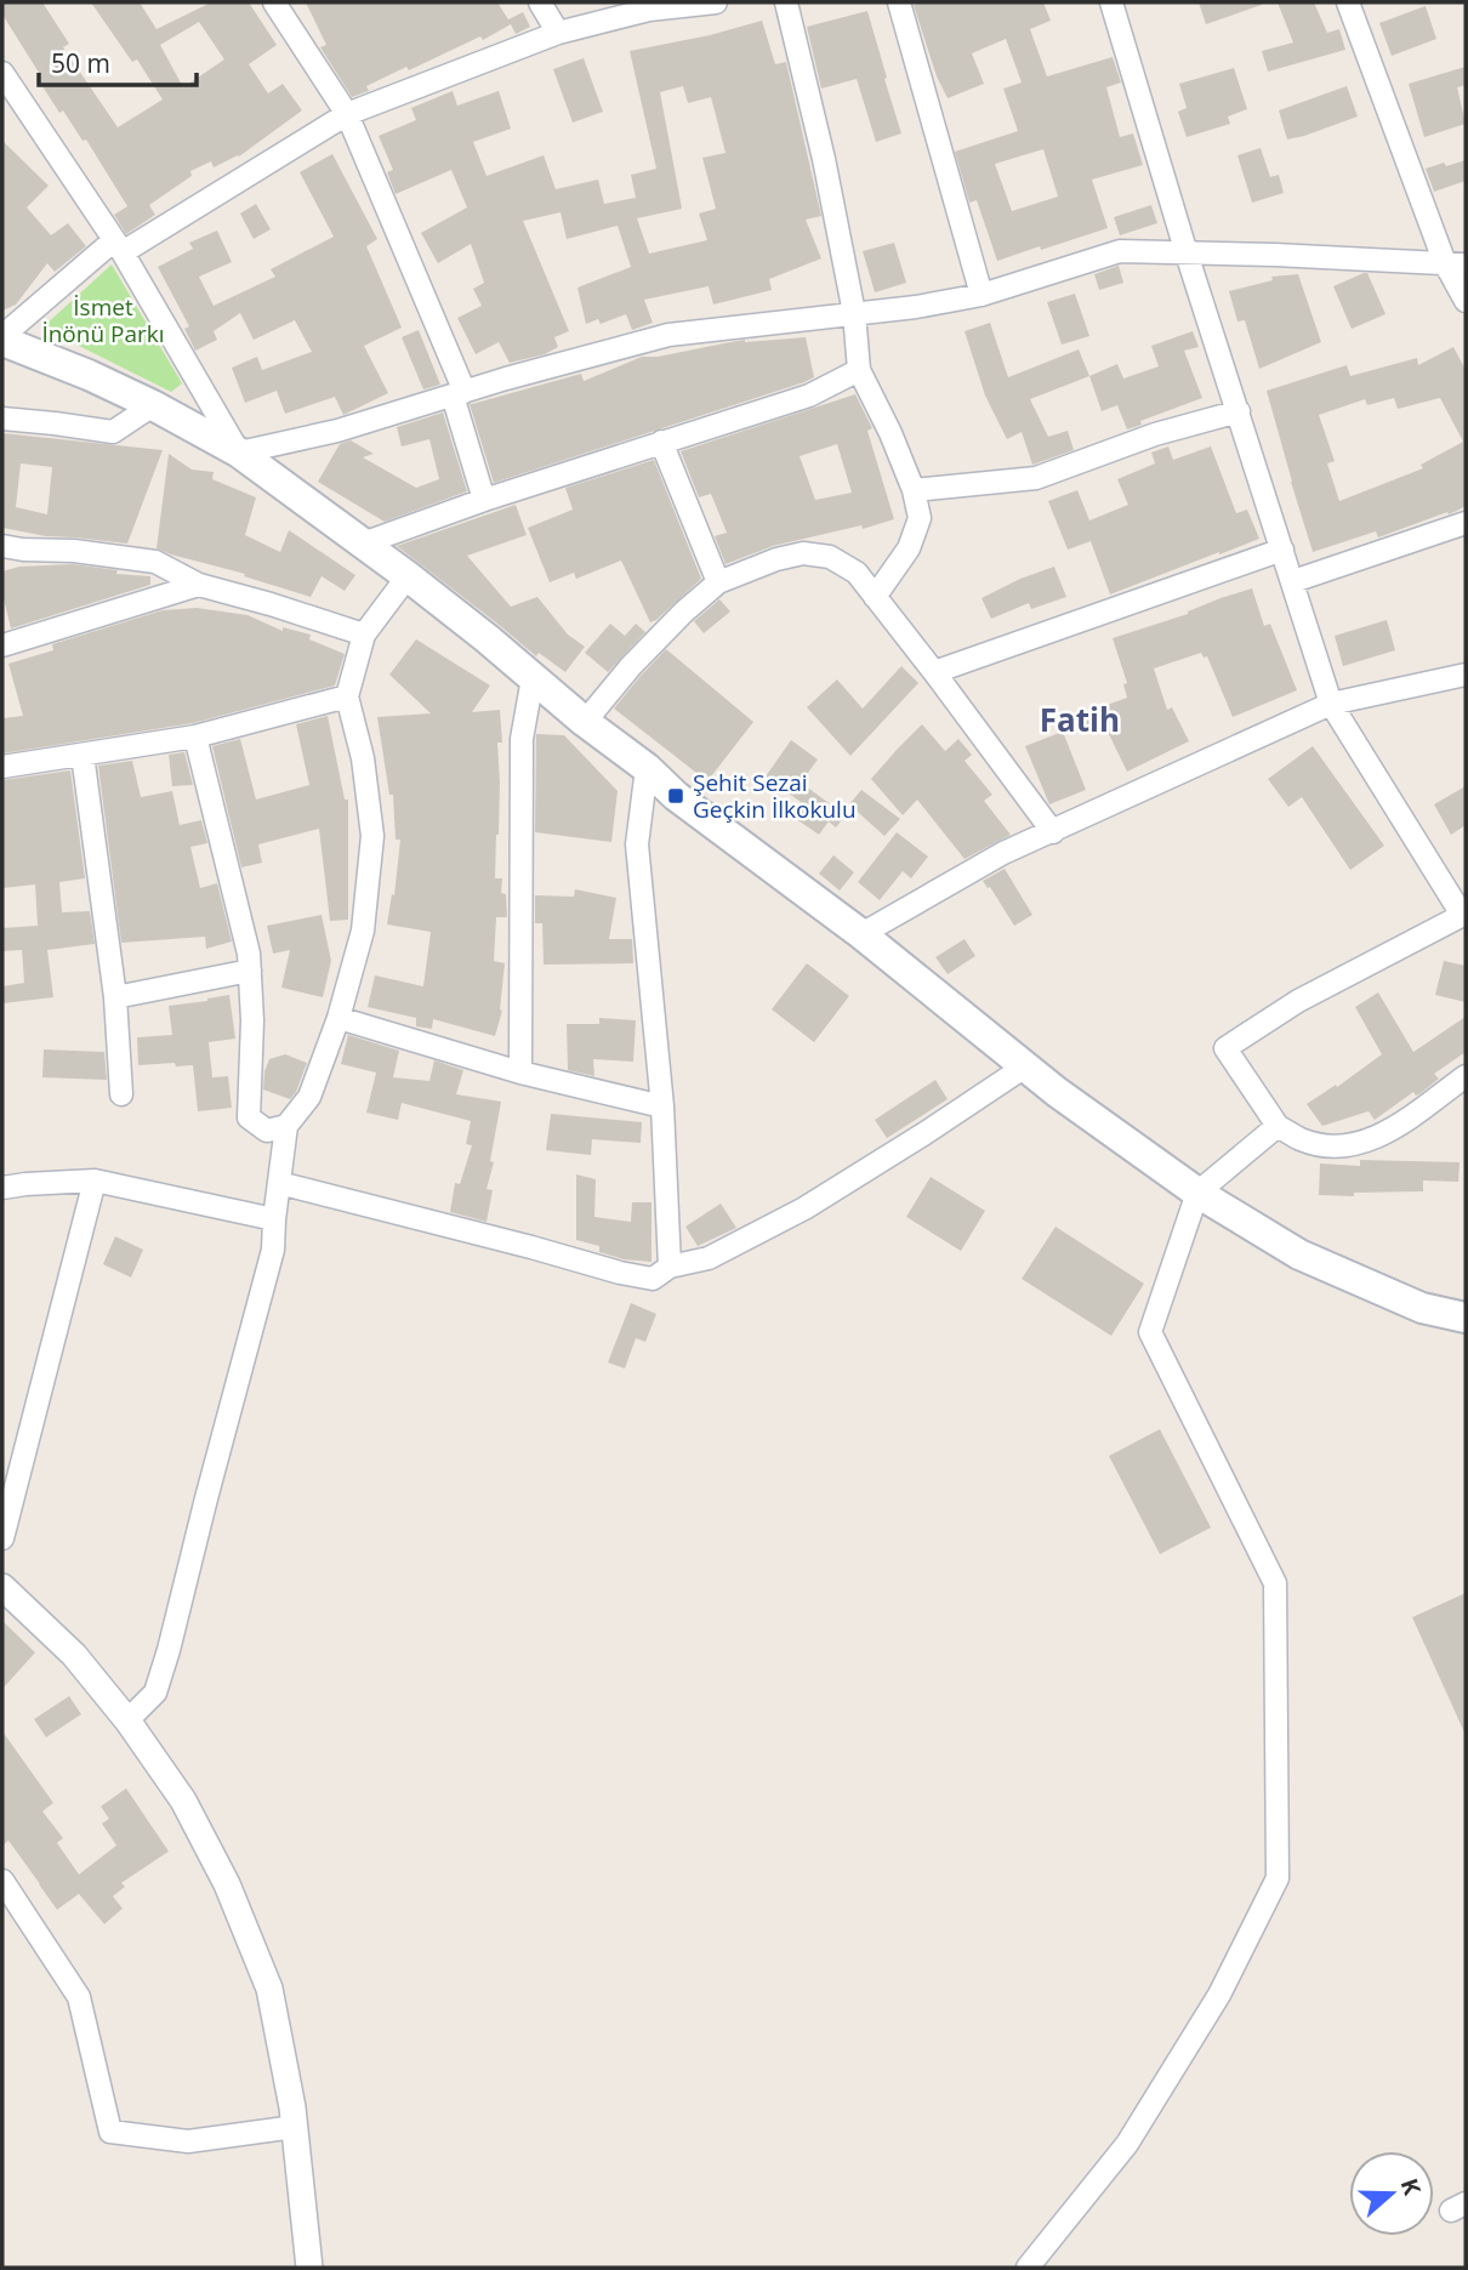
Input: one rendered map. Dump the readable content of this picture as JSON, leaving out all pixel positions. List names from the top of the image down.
{
  "districts": ["Fatih"],
  "parks": ["İsmet İnönü Parkı"],
  "places": {
    "transit": ["Şehit Sezai Geçkin İlkokulu"]
  },
  "scale_bar": "50 m",
  "north": "right"
}
